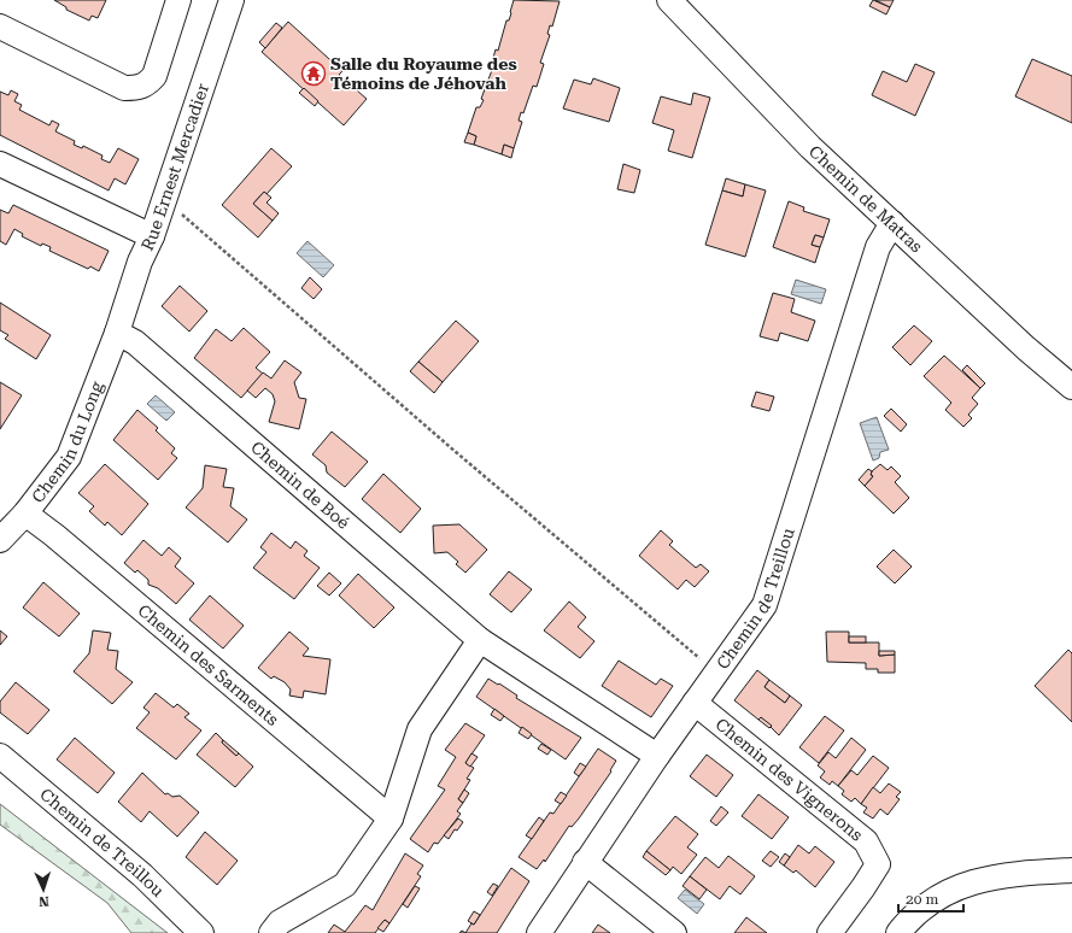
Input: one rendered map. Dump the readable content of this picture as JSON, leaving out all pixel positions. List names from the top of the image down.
{
  "streets": {
    "street": [
      "Rue Ernest Mercadier",
      "Chemin de Matras",
      "Chemin du Long",
      "Chemin de Boé",
      "Chemin de Treillou",
      "Chemin des Sarments",
      "Chemin des Vignerons"
    ]
  },
  "crossings": [
    ["Rue Ernest Mercadier", "Chemin du Long"],
    ["Rue Ernest Mercadier", "Chemin de Boé"],
    ["Chemin de Matras", "Chemin de Treillou"],
    ["Chemin du Long", "Chemin de Boé"],
    ["Chemin du Long", "Chemin des Sarments"],
    ["Chemin de Boé", "Chemin de Treillou"],
    ["Chemin de Treillou", "Chemin des Vignerons"]
  ],
  "places": {
    "temple": ["Salle du Royaume des Témoins de Jéhovah"]
  },
  "scale_bar": "20 m",
  "north": "bottom"
}
